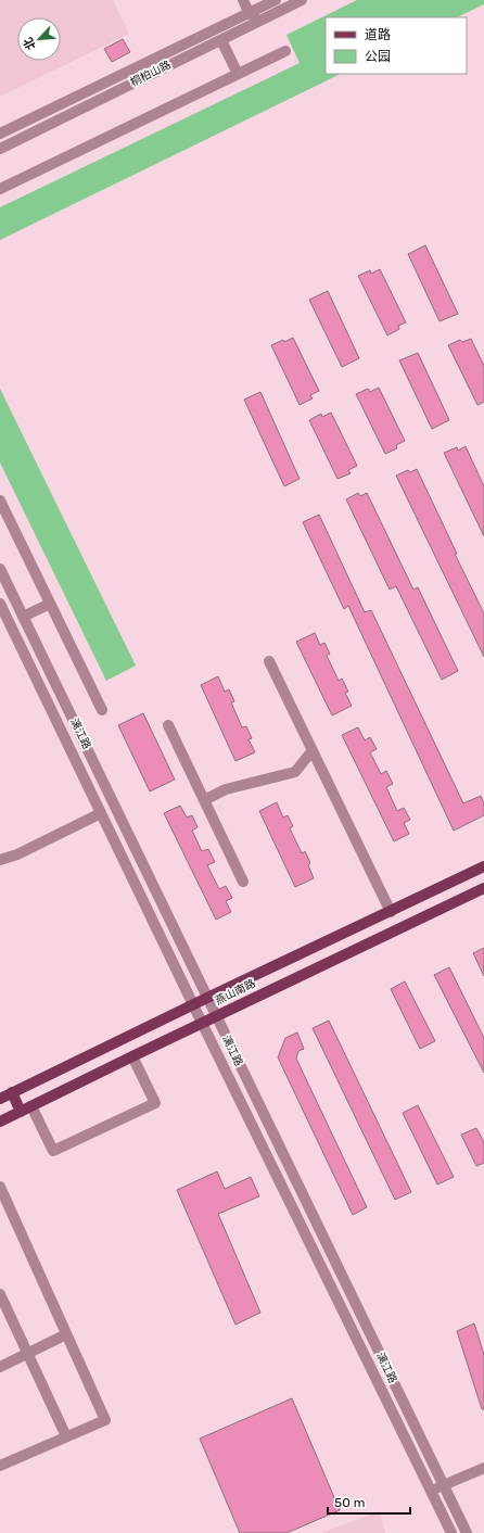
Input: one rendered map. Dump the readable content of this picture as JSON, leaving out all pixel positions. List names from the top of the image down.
{
  "streets": {
    "main road": ["燕山南路"],
    "street": ["桐柏山路", "漓江路"]
  },
  "crossings": [
    ["漓江路", "燕山南路"]
  ],
  "legend": ["道路", "公园"],
  "scale_bar": "50 m",
  "north": "bottom left"
}
